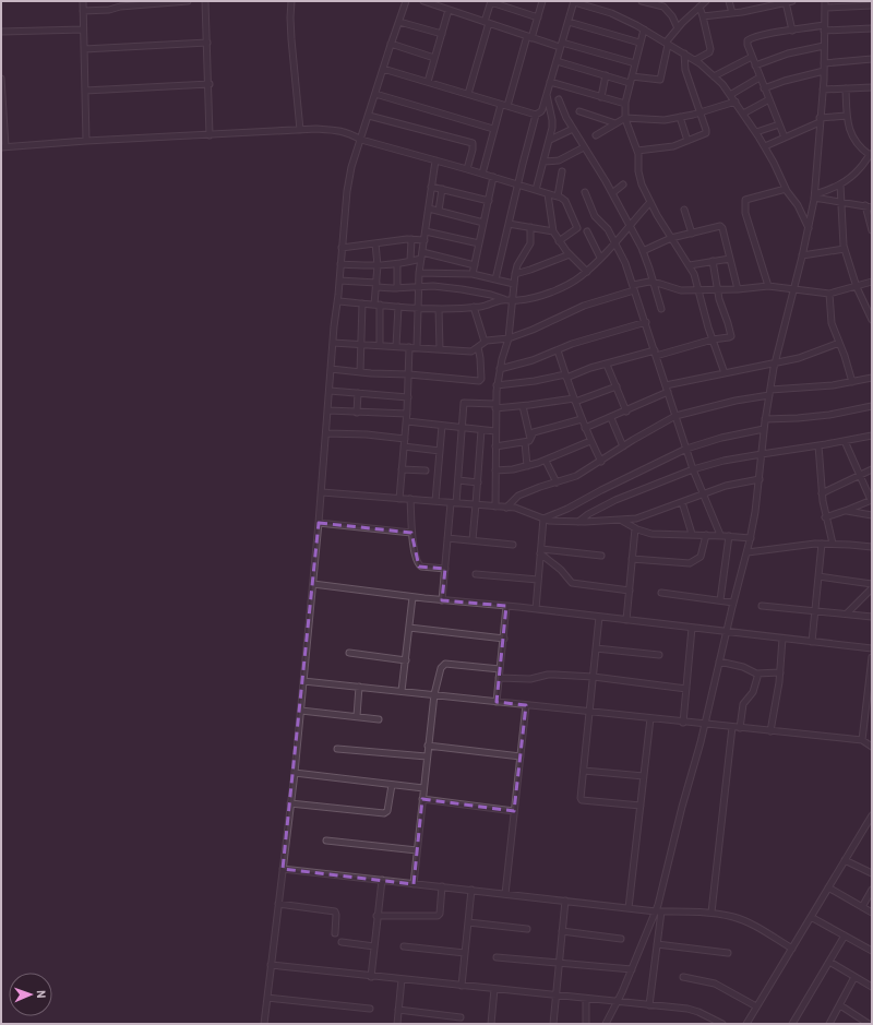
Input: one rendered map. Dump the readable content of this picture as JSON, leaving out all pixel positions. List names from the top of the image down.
{
  "north": "right"
}
